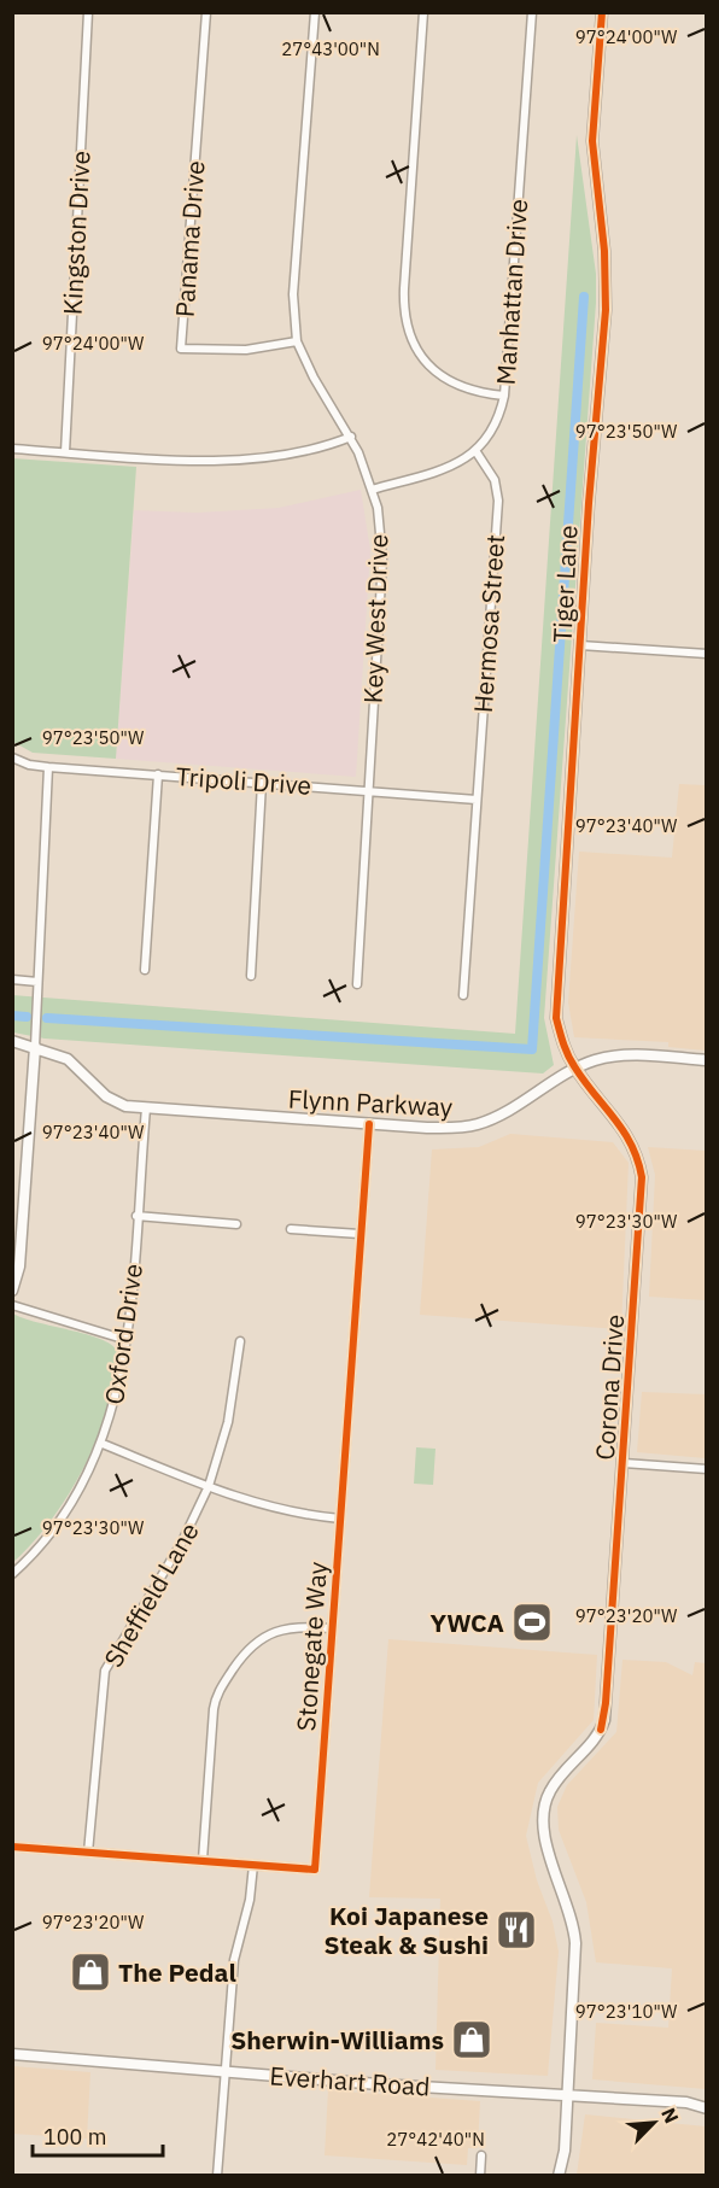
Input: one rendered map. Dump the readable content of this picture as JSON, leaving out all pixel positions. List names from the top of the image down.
{
  "streets": {
    "street": [
      "Kingston Drive",
      "Panama Drive",
      "Manhattan Drive",
      "Tiger Lane",
      "Key West Drive",
      "Hermosa Street",
      "Tripoli Drive",
      "Flynn Parkway",
      "Oxford Drive",
      "Corona Drive",
      "Sheffield Lane",
      "Stonegate Way",
      "Everhart Road"
    ]
  },
  "crossings": [
    ["Panama Drive", "Key West Drive"],
    ["Manhattan Drive", "Key West Drive"],
    ["Manhattan Drive", "Hermosa Street"],
    ["Tiger Lane", "Flynn Parkway"],
    ["Tiger Lane", "Corona Drive"],
    ["Key West Drive", "Tripoli Drive"],
    ["Hermosa Street", "Tripoli Drive"],
    ["Flynn Parkway", "Oxford Drive"],
    ["Flynn Parkway", "Corona Drive"],
    ["Flynn Parkway", "Stonegate Way"],
    ["Corona Drive", "Everhart Road"],
    ["Sheffield Lane", "Stonegate Way"]
  ],
  "places": {
    "sports": ["YWCA"],
    "restaurant": ["Koi Japanese Steak & Sushi"],
    "shop": ["The Pedal", "Sherwin-Williams"]
  },
  "scale_bar": "100 m",
  "north": "top right",
  "coordinates": [
    "97°24'00\"W",
    "27°43'00\"N",
    "97°23'50\"W",
    "97°23'40\"W",
    "97°23'30\"W",
    "97°23'20\"W",
    "97°23'10\"W",
    "27°42'40\"N"
  ]
}
